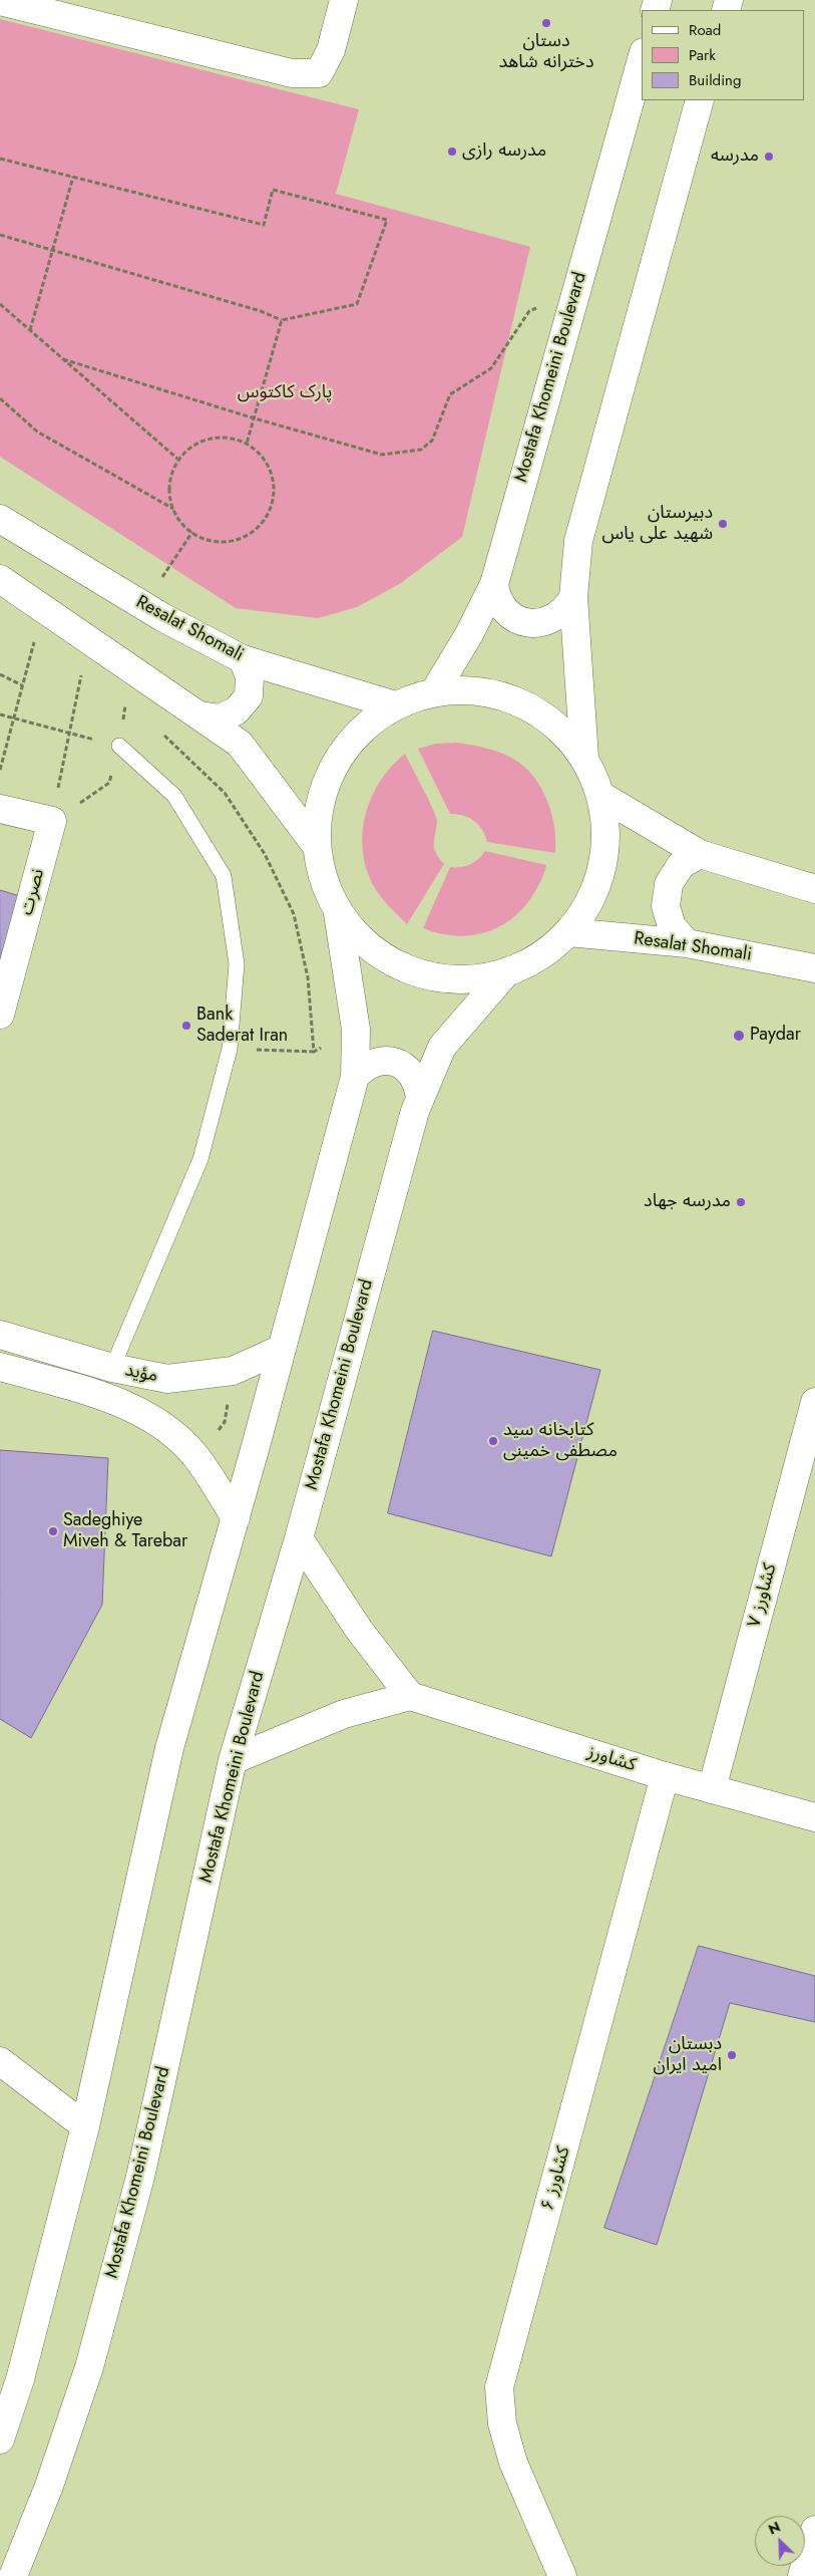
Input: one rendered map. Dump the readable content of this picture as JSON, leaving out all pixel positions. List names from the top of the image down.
{
  "streets": {
    "street": [
      "Mostafa Khomeini Boulevard",
      "Resalat Shomali",
      "نصرت",
      "مؤید",
      "کشاورز ۷",
      "کشاورز",
      "کشاورز ۶"
    ]
  },
  "crossings": [
    ["کشاورز ۷", "کشاورز"],
    ["کشاورز", "کشاورز ۶"]
  ],
  "parks": ["پارک کاکتوس"],
  "places": [
    "دستان دخترانه شاهد",
    "مدرسه رازی",
    "مدرسه",
    "دبیرستان شهید علی یاس",
    "Bank Saderat Iran",
    "Paydar",
    "مدرسه جهاد",
    "کتابخانه سید مصطفی خمینی",
    "Sadeghiye Miveh & Tarebar",
    "دبستان امید ایران"
  ],
  "legend": ["Road", "Park", "Building"],
  "north": "top left"
}
